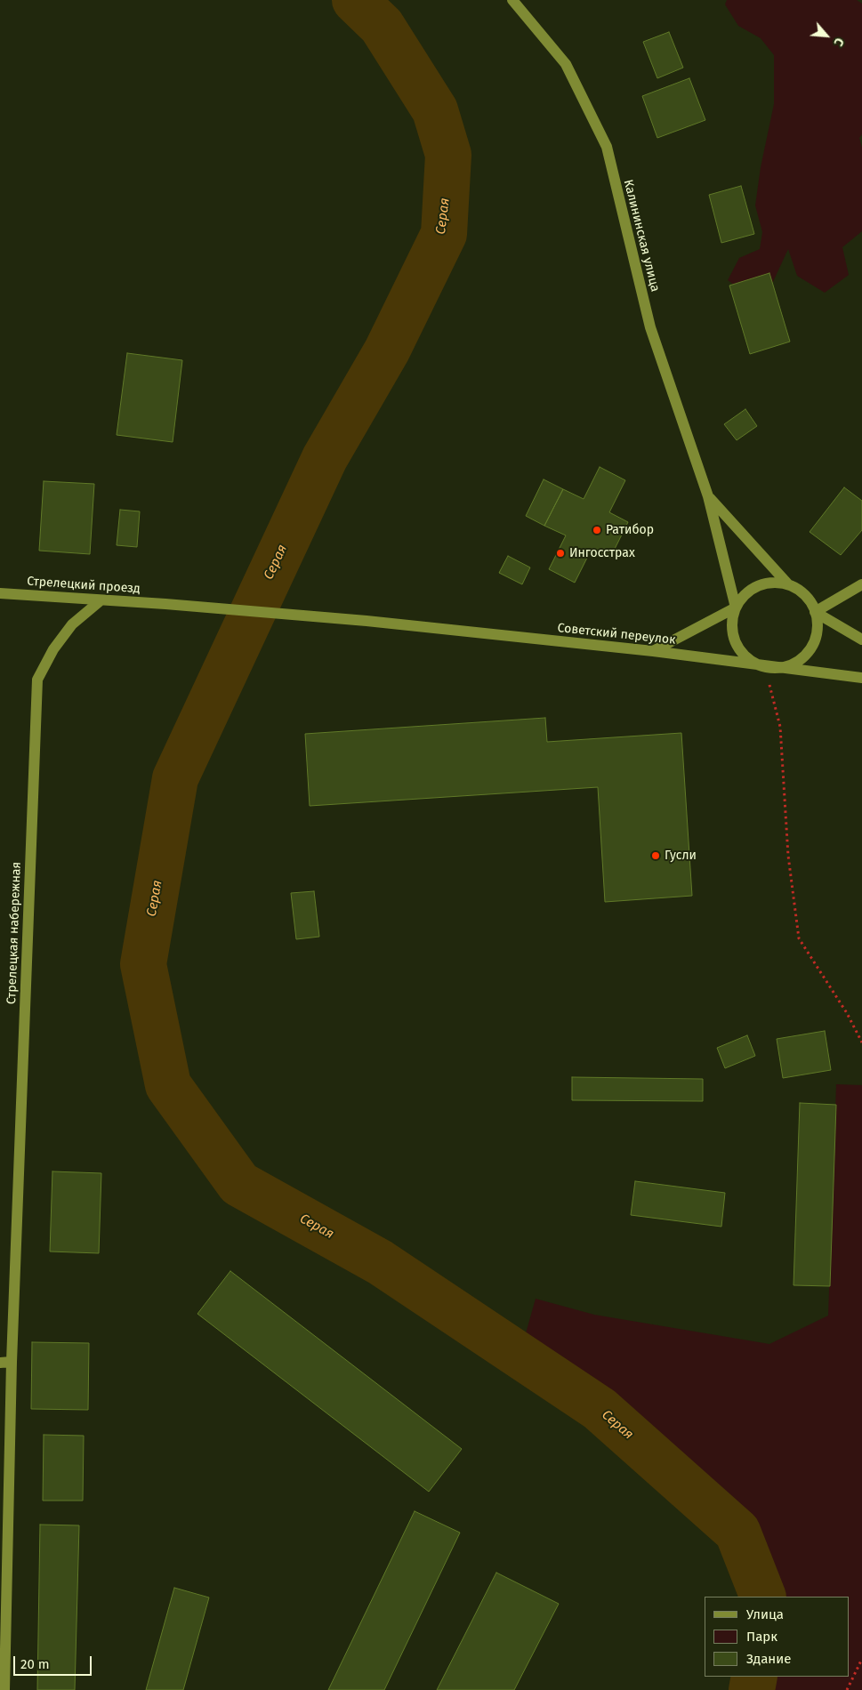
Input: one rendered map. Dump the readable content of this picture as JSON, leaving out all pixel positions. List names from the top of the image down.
{
  "streets": {
    "street": [
      "Калининская улица",
      "Стрелецкий проезд",
      "Советский переулок",
      "Стрелецкая набережная"
    ]
  },
  "crossings": [
    ["Калининская улица", "Советский переулок"],
    ["Стрелецкий проезд", "Советский переулок"],
    ["Стрелецкий проезд", "Стрелецкая набережная"]
  ],
  "water": ["Серая"],
  "places": ["Ратибор", "Ингосстрах", "Гусли"],
  "legend": ["Улица", "Парк", "Здание"],
  "scale_bar": "20 m",
  "north": "bottom right"
}
